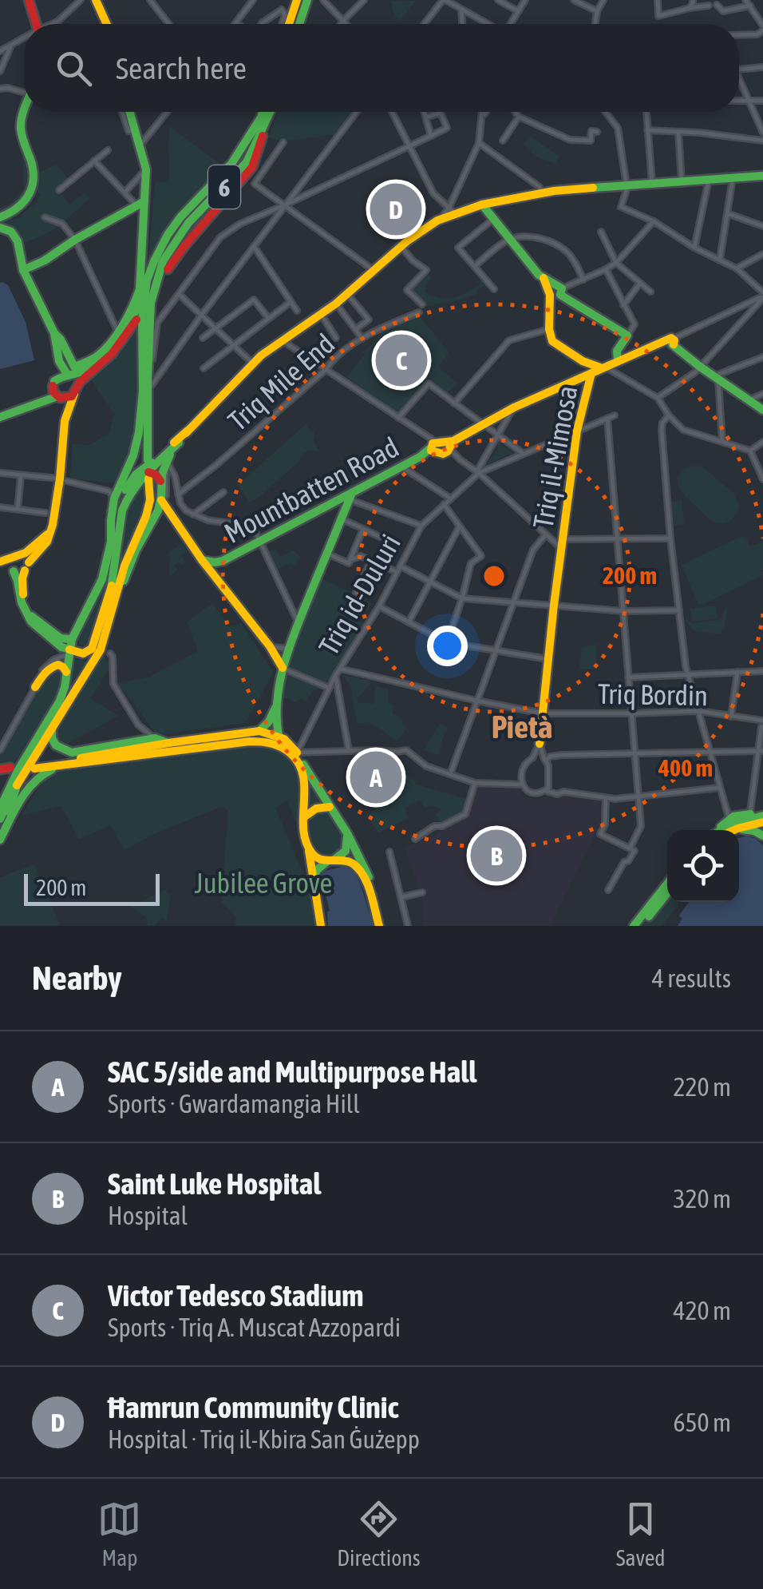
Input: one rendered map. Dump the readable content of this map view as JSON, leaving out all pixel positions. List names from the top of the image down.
{
  "streets": {
    "main road": ["6", "Triq il-Mimosa", "Mountbatten Road"],
    "street": ["Triq Mile End", "Triq id-Duluri", "Triq Bordin"]
  },
  "crossings": [
    ["Triq il-Mimosa", "Mountbatten Road"],
    ["Triq il-Mimosa", "Triq Bordin"],
    ["Triq id-Duluri", "Triq Bordin"]
  ],
  "districts": ["Pietà"],
  "parks": ["Jubilee Grove"],
  "scale_bar": "200 m",
  "page": {
    "search": "Search here",
    "pins": [
      "D",
      "C",
      "A",
      "B"
    ],
    "scale": "200 m",
    "heading": ["Nearby", "4 results"],
    "list": [
      {
        "mark": "A",
        "name": "SAC 5/side and Multipurpose Hall",
        "note": "Sports · Gwardamangia Hill",
        "value": "220 m"
      },
      {
        "mark": "B",
        "name": "Saint Luke Hospital",
        "note": "Hospital",
        "value": "320 m"
      },
      {
        "mark": "C",
        "name": "Victor Tedesco Stadium",
        "note": "Sports · Triq A. Muscat Azzopardi",
        "value": "420 m"
      },
      {
        "mark": "D",
        "name": "Ħamrun Community Clinic",
        "note": "Hospital · Triq il-Kbira San Ġużepp",
        "value": "650 m"
      }
    ],
    "nav": ["Map", "Directions", "Saved"]
  },
  "rings": ["200 m", "400 m"]
}
